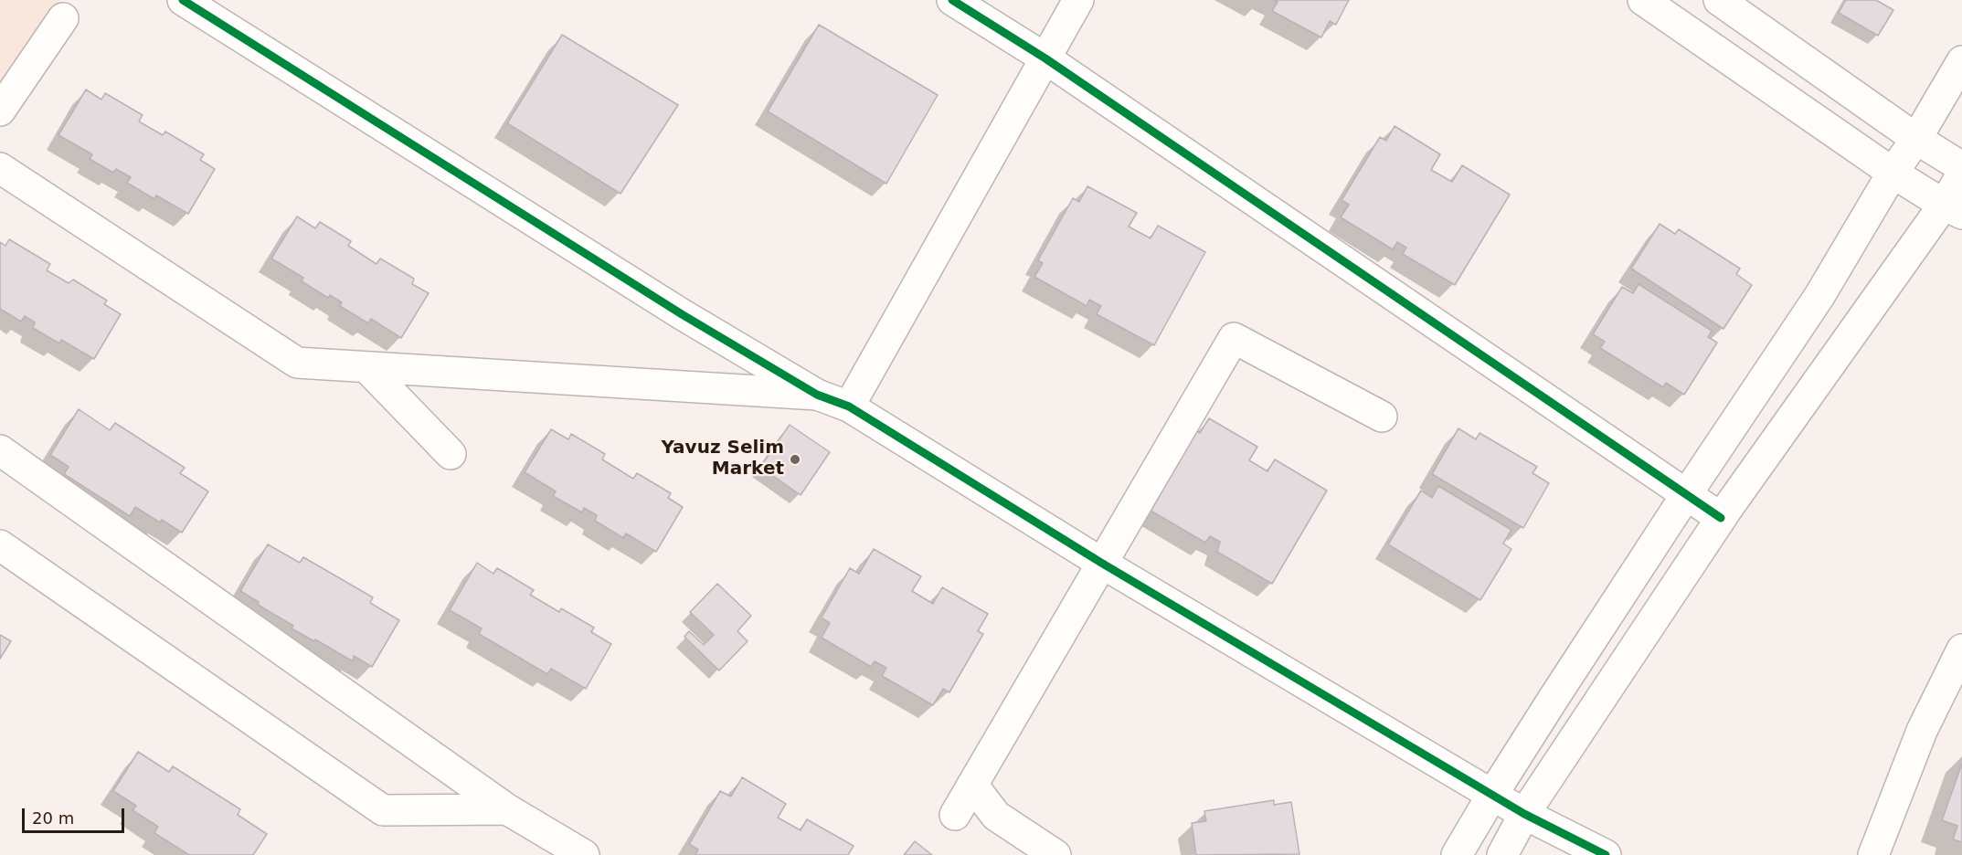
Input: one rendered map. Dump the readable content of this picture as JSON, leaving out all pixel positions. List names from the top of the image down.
{
  "places": ["Yavuz Selim Market"],
  "scale_bar": "20 m"
}
